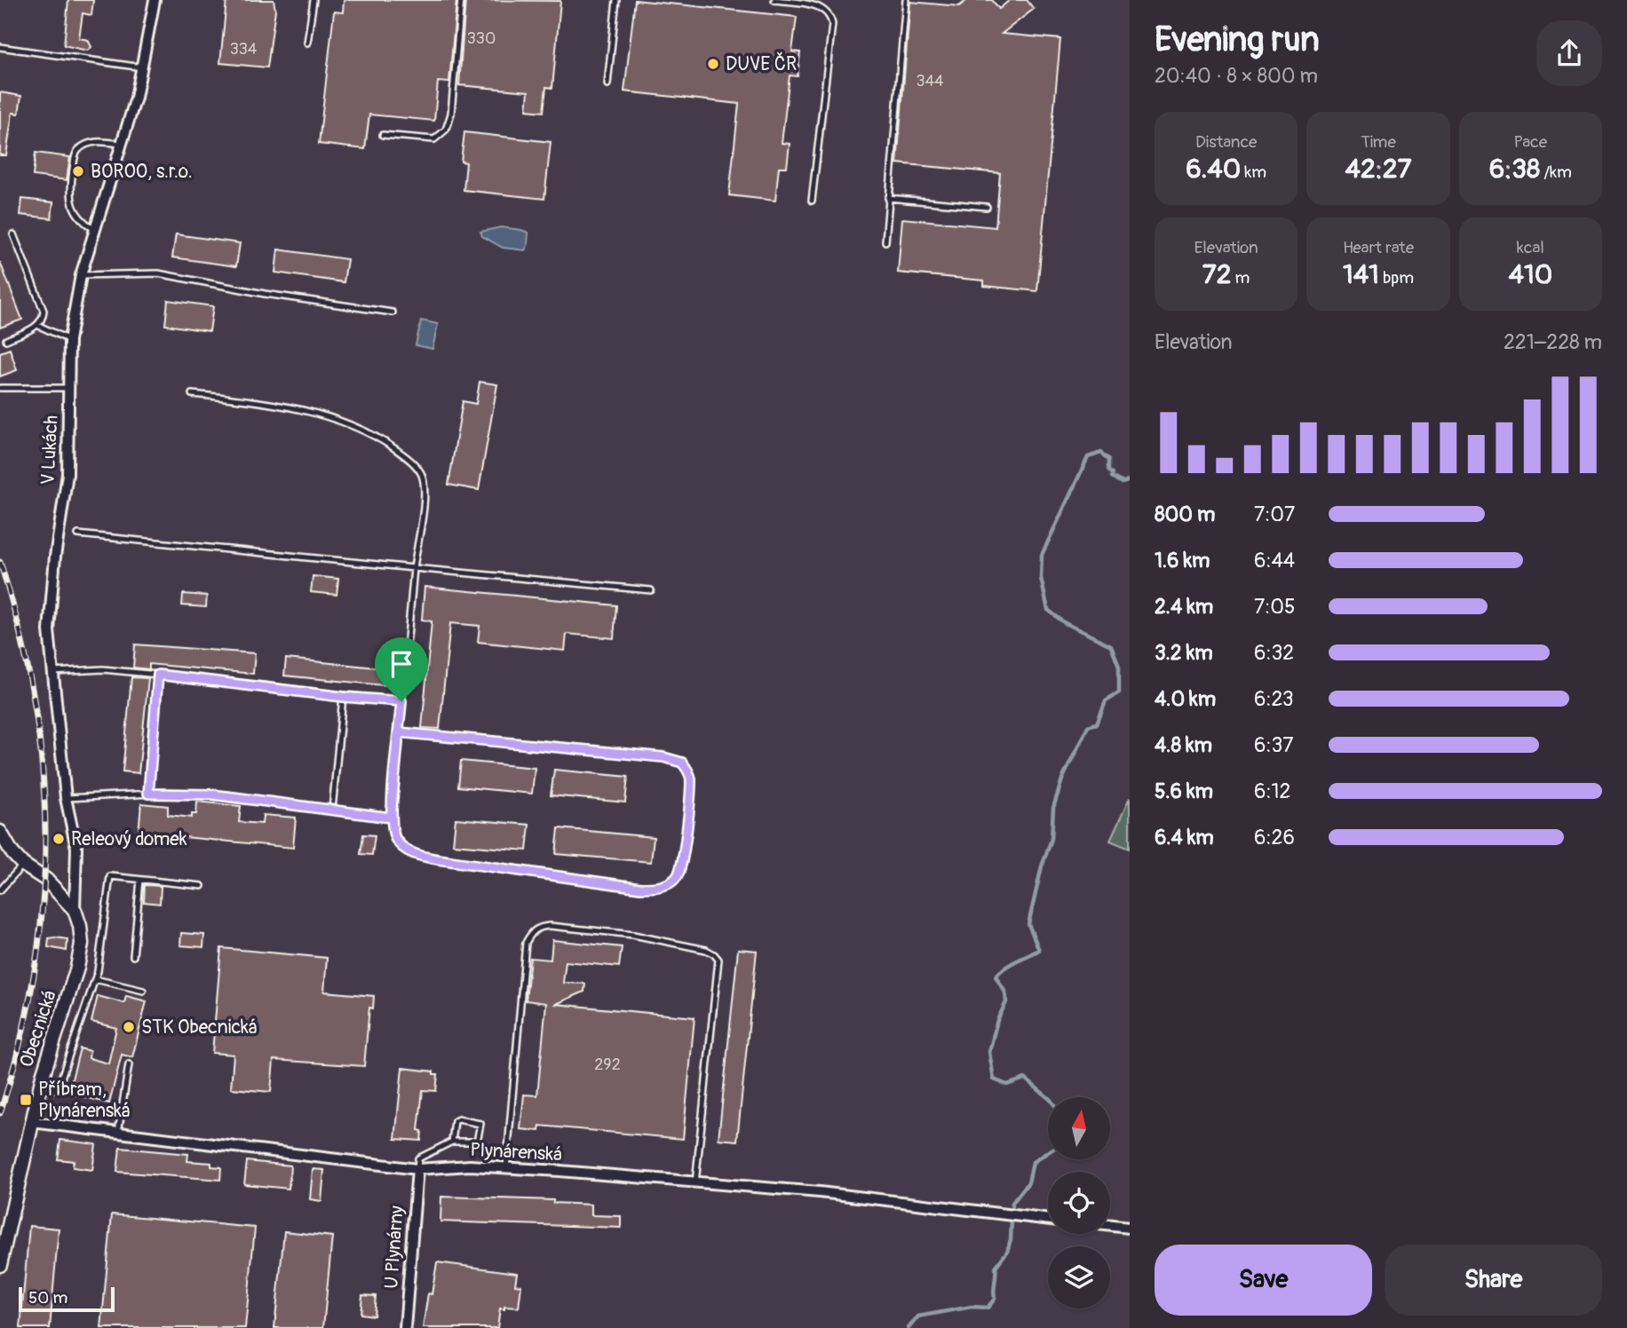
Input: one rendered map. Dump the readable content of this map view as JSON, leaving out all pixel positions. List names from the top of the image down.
{
  "streets": {
    "street": [
      "V Lukách",
      "Obecnická",
      "Plynárenská",
      "U Plynárny"
    ]
  },
  "crossings": [
    ["V Lukách", "Obecnická"],
    ["Obecnická", "Plynárenská"],
    ["Plynárenská", "U Plynárny"]
  ],
  "places": {
    "other": [
      "DUVE ČR",
      "BOROO, s.r.o.",
      "Releový domek",
      "STK Obecnická"
    ],
    "transit": ["Příbram, Plynárenská"]
  },
  "house_numbers": [
    "330",
    "334",
    "344",
    "292"
  ],
  "scale_bar": "50 m",
  "north": "top",
  "page": {
    "heading": ["Evening run", "20:40 · 8 × 800 m"],
    "stats": [
      ["Distance", "6.40 km"],
      ["Time", "42:27"],
      ["Pace", "6:38 /km"],
      ["Elevation", "72 m"],
      ["Heart rate", "141 bpm"],
      ["kcal", "410"]
    ],
    "chart": ["Elevation", "221–228 m"],
    "list": [
      {
        "name": "800 m",
        "note": "7:07"
      },
      {
        "name": "1.6 km",
        "note": "6:44"
      },
      {
        "name": "2.4 km",
        "note": "7:05"
      },
      {
        "name": "3.2 km",
        "note": "6:32"
      },
      {
        "name": "4.0 km",
        "note": "6:23"
      },
      {
        "name": "4.8 km",
        "note": "6:37"
      },
      {
        "name": "5.6 km",
        "note": "6:12"
      },
      {
        "name": "6.4 km",
        "note": "6:26"
      }
    ],
    "buttons": ["Save", "Share"],
    "scale": "50 m"
  }
}
